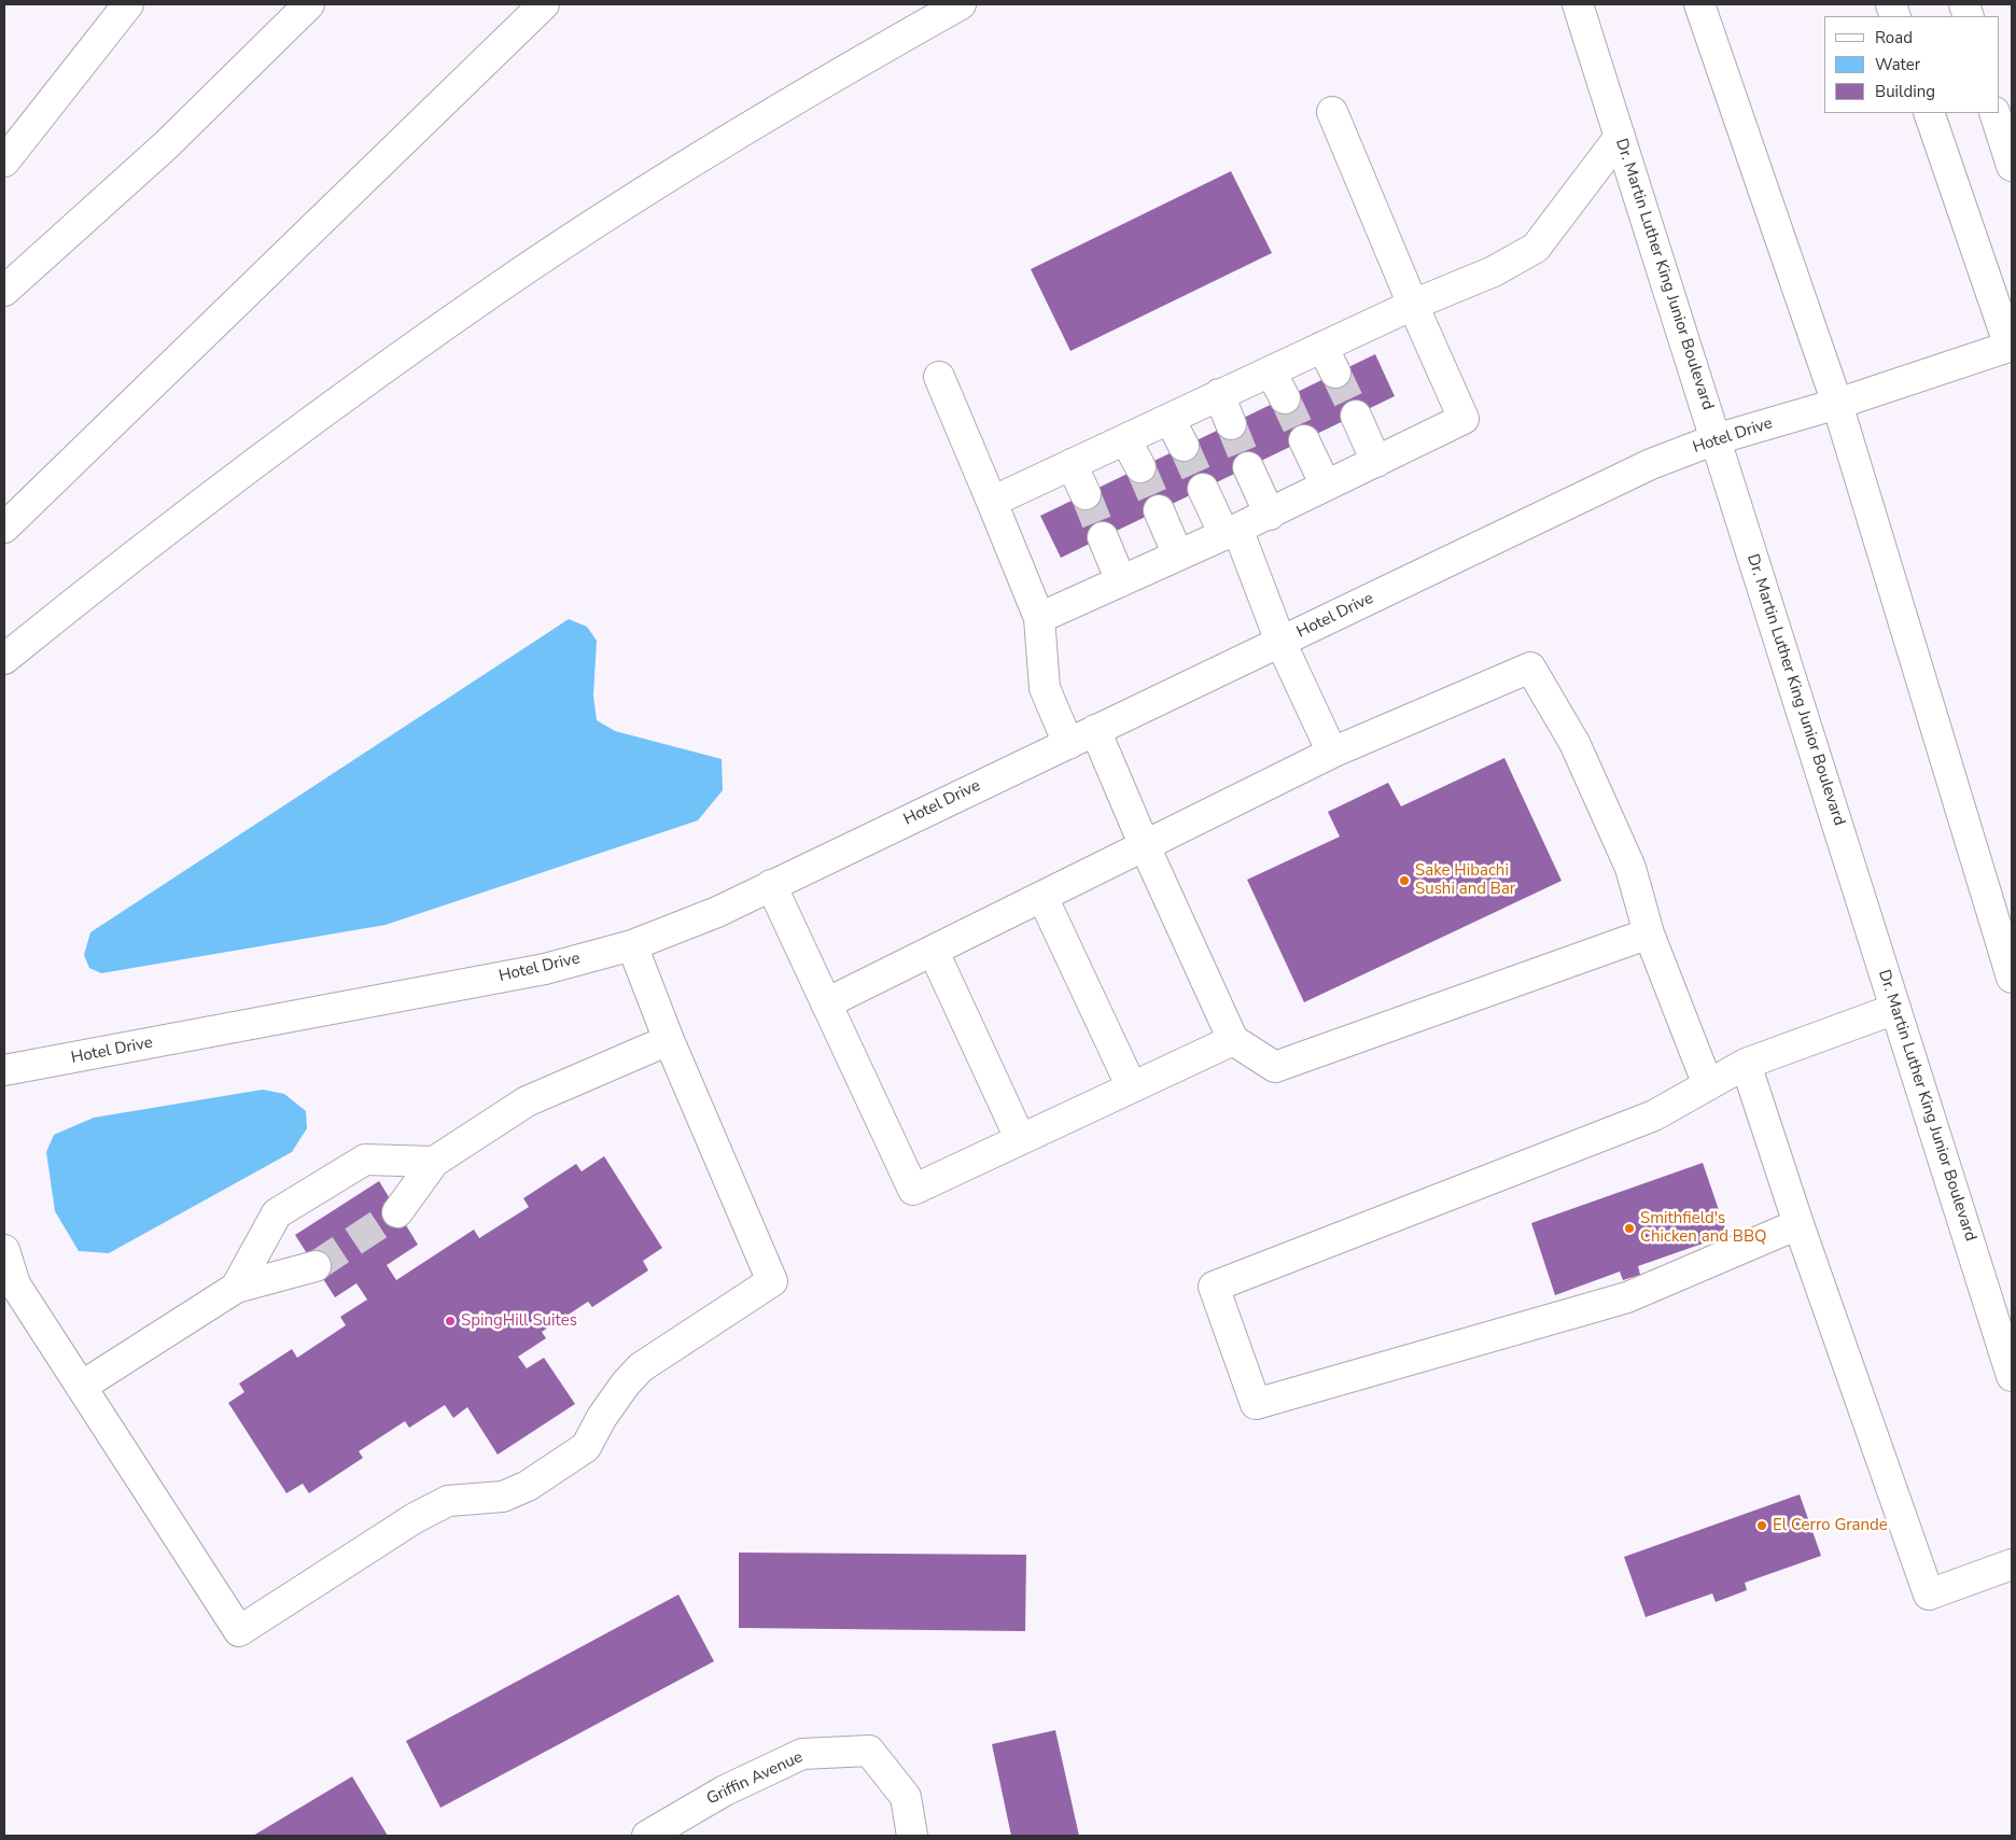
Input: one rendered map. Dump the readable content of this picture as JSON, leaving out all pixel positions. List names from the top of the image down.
{
  "streets": {
    "main road": ["Dr. Martin Luther King Junior Boulevard", "Hotel Drive", "Griffin Avenue"]
  },
  "crossings": [
    ["Dr. Martin Luther King Junior Boulevard", "Hotel Drive"]
  ],
  "places": [
    "Sake Hibachi Sushi and Bar",
    "Smithfield's Chicken and BBQ",
    "SpingHill Suites",
    "El Cerro Grande"
  ],
  "legend": ["Road", "Water", "Building"]
}
